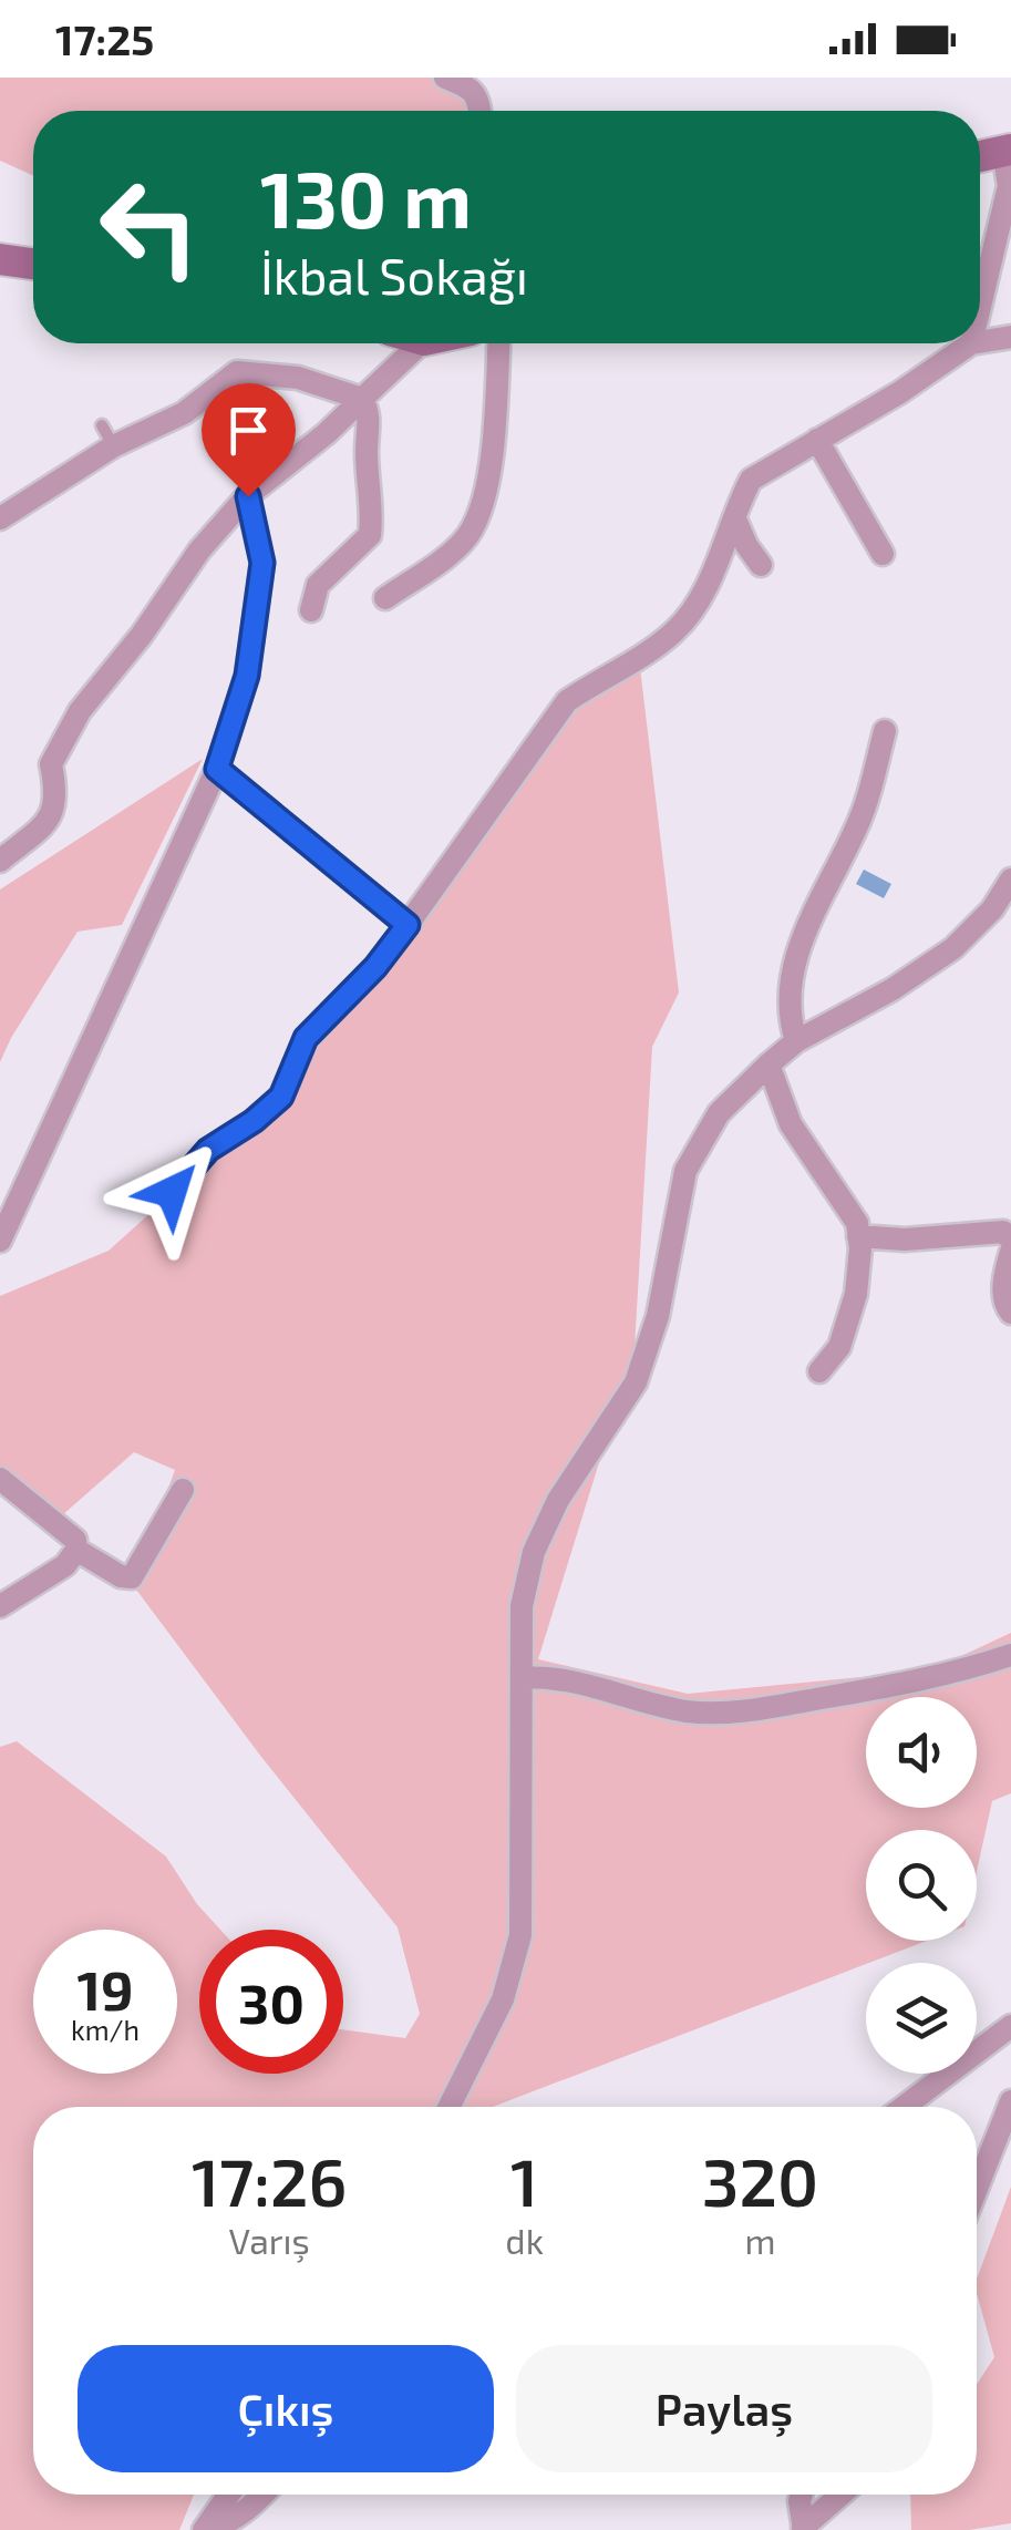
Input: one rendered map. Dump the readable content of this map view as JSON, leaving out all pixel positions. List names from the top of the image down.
{
  "page": {
    "status": "17:25",
    "turn": ["130 m", "İkbal Sokağı"],
    "speed": "19 km/h",
    "limit": "30",
    "eta": [
      "17:26",
      "Varış",
      "1",
      "dk",
      "320",
      "m"
    ],
    "buttons": ["Çıkış", "Paylaş"]
  }
}
